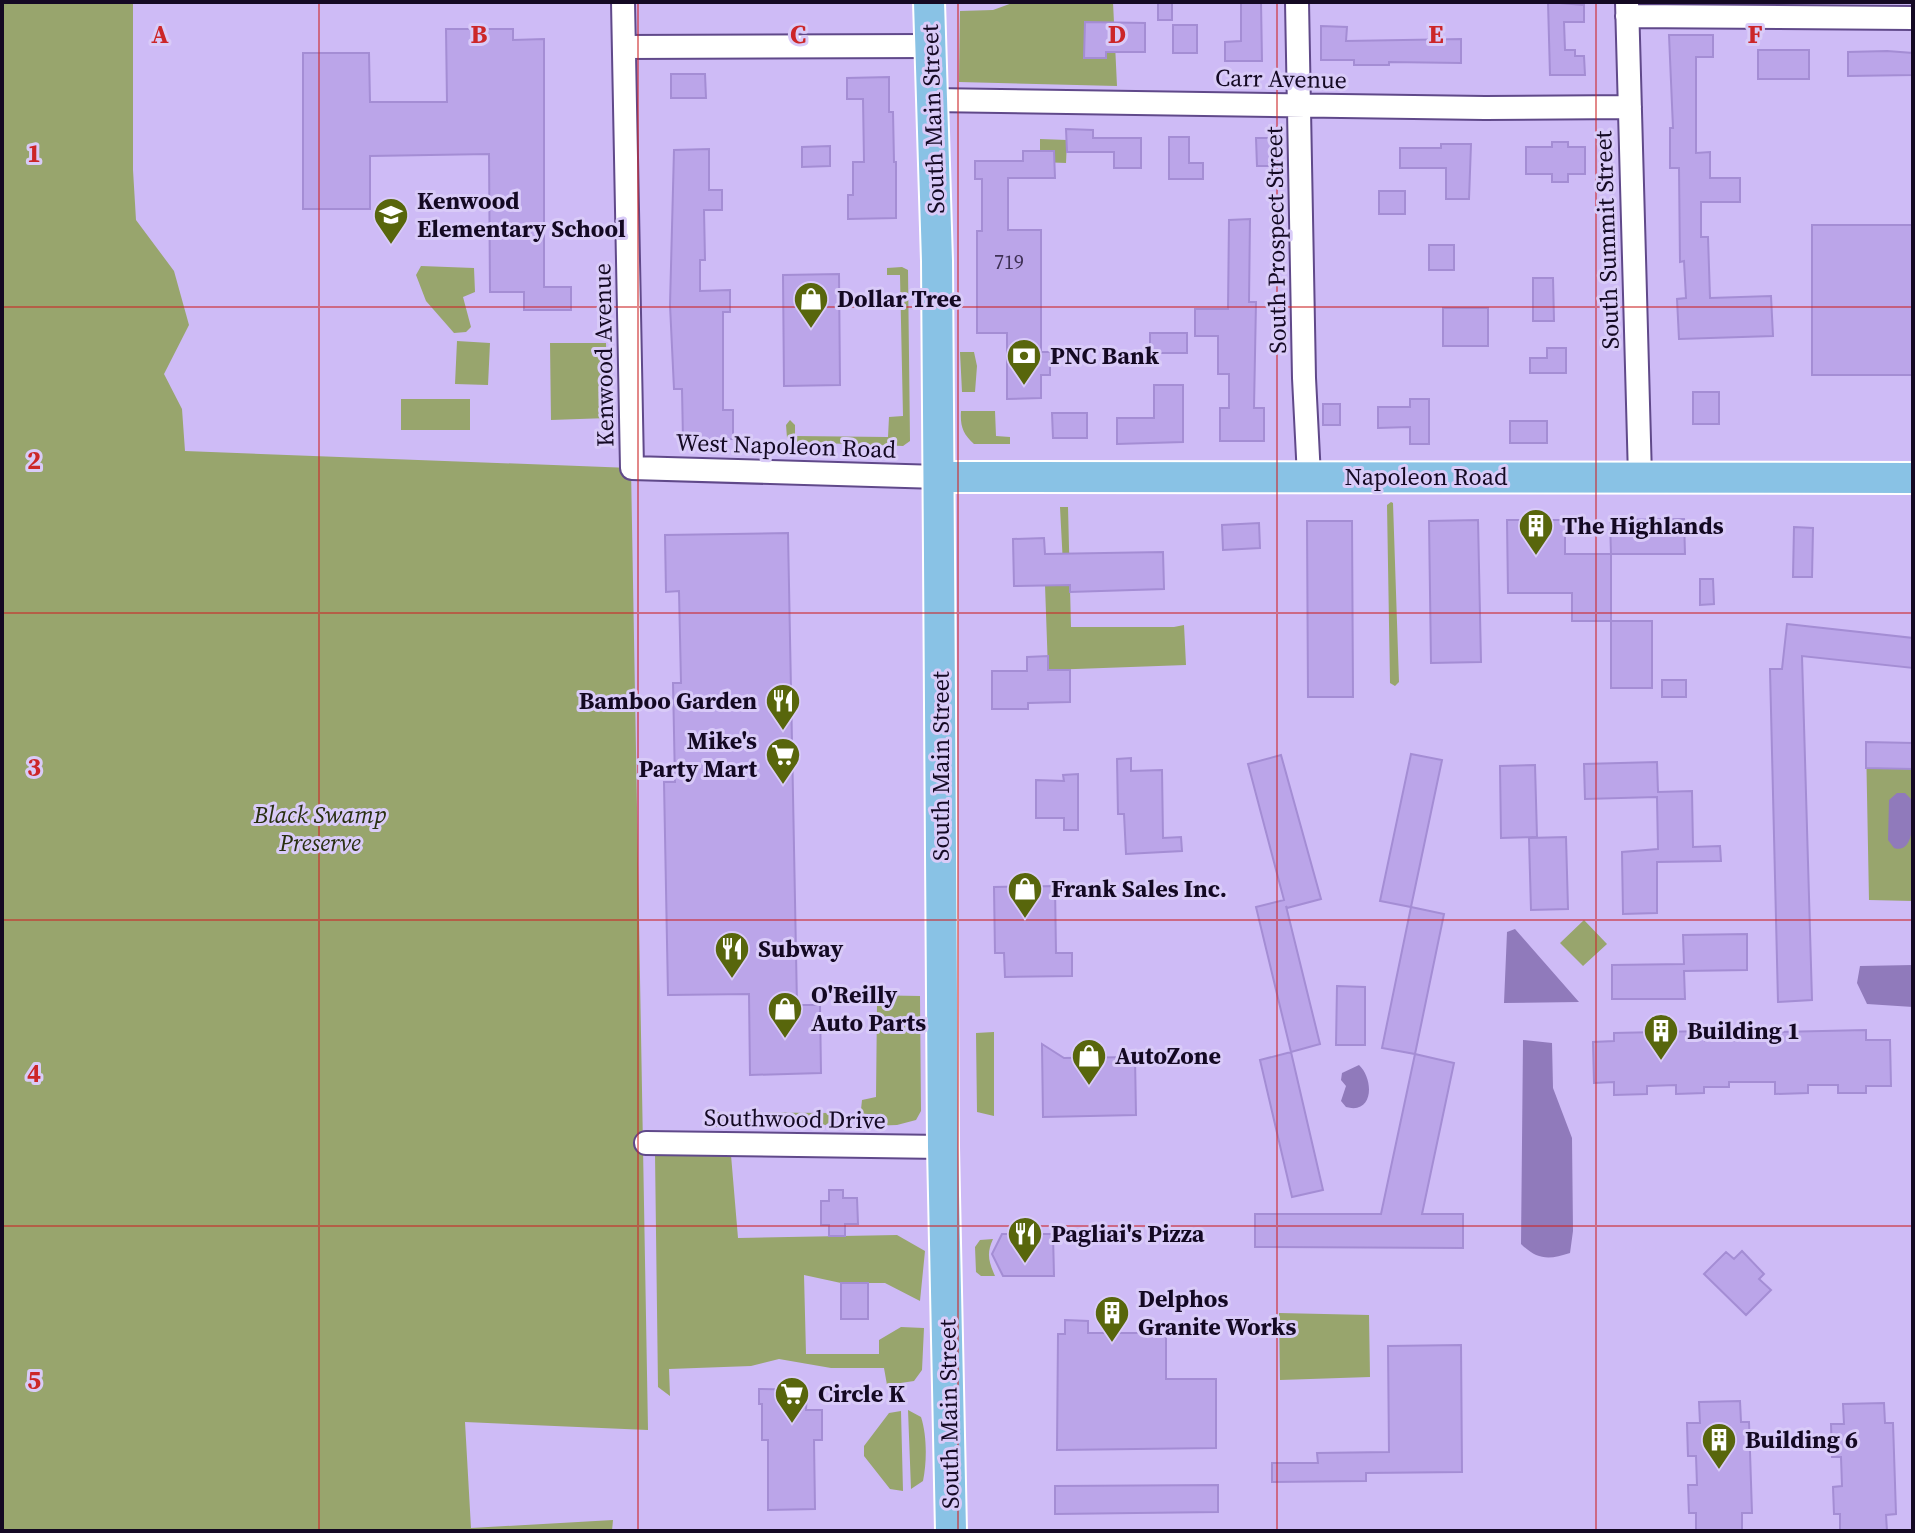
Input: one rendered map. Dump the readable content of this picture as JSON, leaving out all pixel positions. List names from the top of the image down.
{
  "streets": {
    "main road": ["South Main Street", "Napoleon Road"],
    "street": [
      "Carr Avenue",
      "South Prospect Street",
      "South Summit Street",
      "Kenwood Avenue",
      "West Napoleon Road",
      "Southwood Drive"
    ]
  },
  "crossings": [
    ["Carr Avenue", "South Main Street"],
    ["Carr Avenue", "South Prospect Street"],
    ["Carr Avenue", "South Summit Street"],
    ["South Main Street", "West Napoleon Road"],
    ["South Main Street", "Napoleon Road"],
    ["South Main Street", "Southwood Drive"],
    ["South Prospect Street", "Napoleon Road"],
    ["South Summit Street", "Napoleon Road"],
    ["Kenwood Avenue", "West Napoleon Road"],
    ["West Napoleon Road", "Napoleon Road"]
  ],
  "parks": ["Black Swamp Preserve"],
  "places": {
    "school or university": ["Kenwood Elementary School"],
    "shop": [
      "Dollar Tree",
      "Frank Sales Inc.",
      "O'Reilly Auto Parts",
      "AutoZone"
    ],
    "bank": ["PNC Bank"],
    "building": [
      "The Highlands",
      "Building 1",
      "Delphos Granite Works",
      "Building 6"
    ],
    "restaurant": ["Bamboo Garden", "Subway", "Pagliai's Pizza"],
    "supermarket": ["Mike's Party Mart", "Circle K"]
  },
  "house_numbers": ["719"],
  "grid": {
    "columns": [
      "A",
      "B",
      "C",
      "D",
      "E",
      "F"
    ],
    "rows": [
      "1",
      "2",
      "3",
      "4",
      "5"
    ]
  }
}
